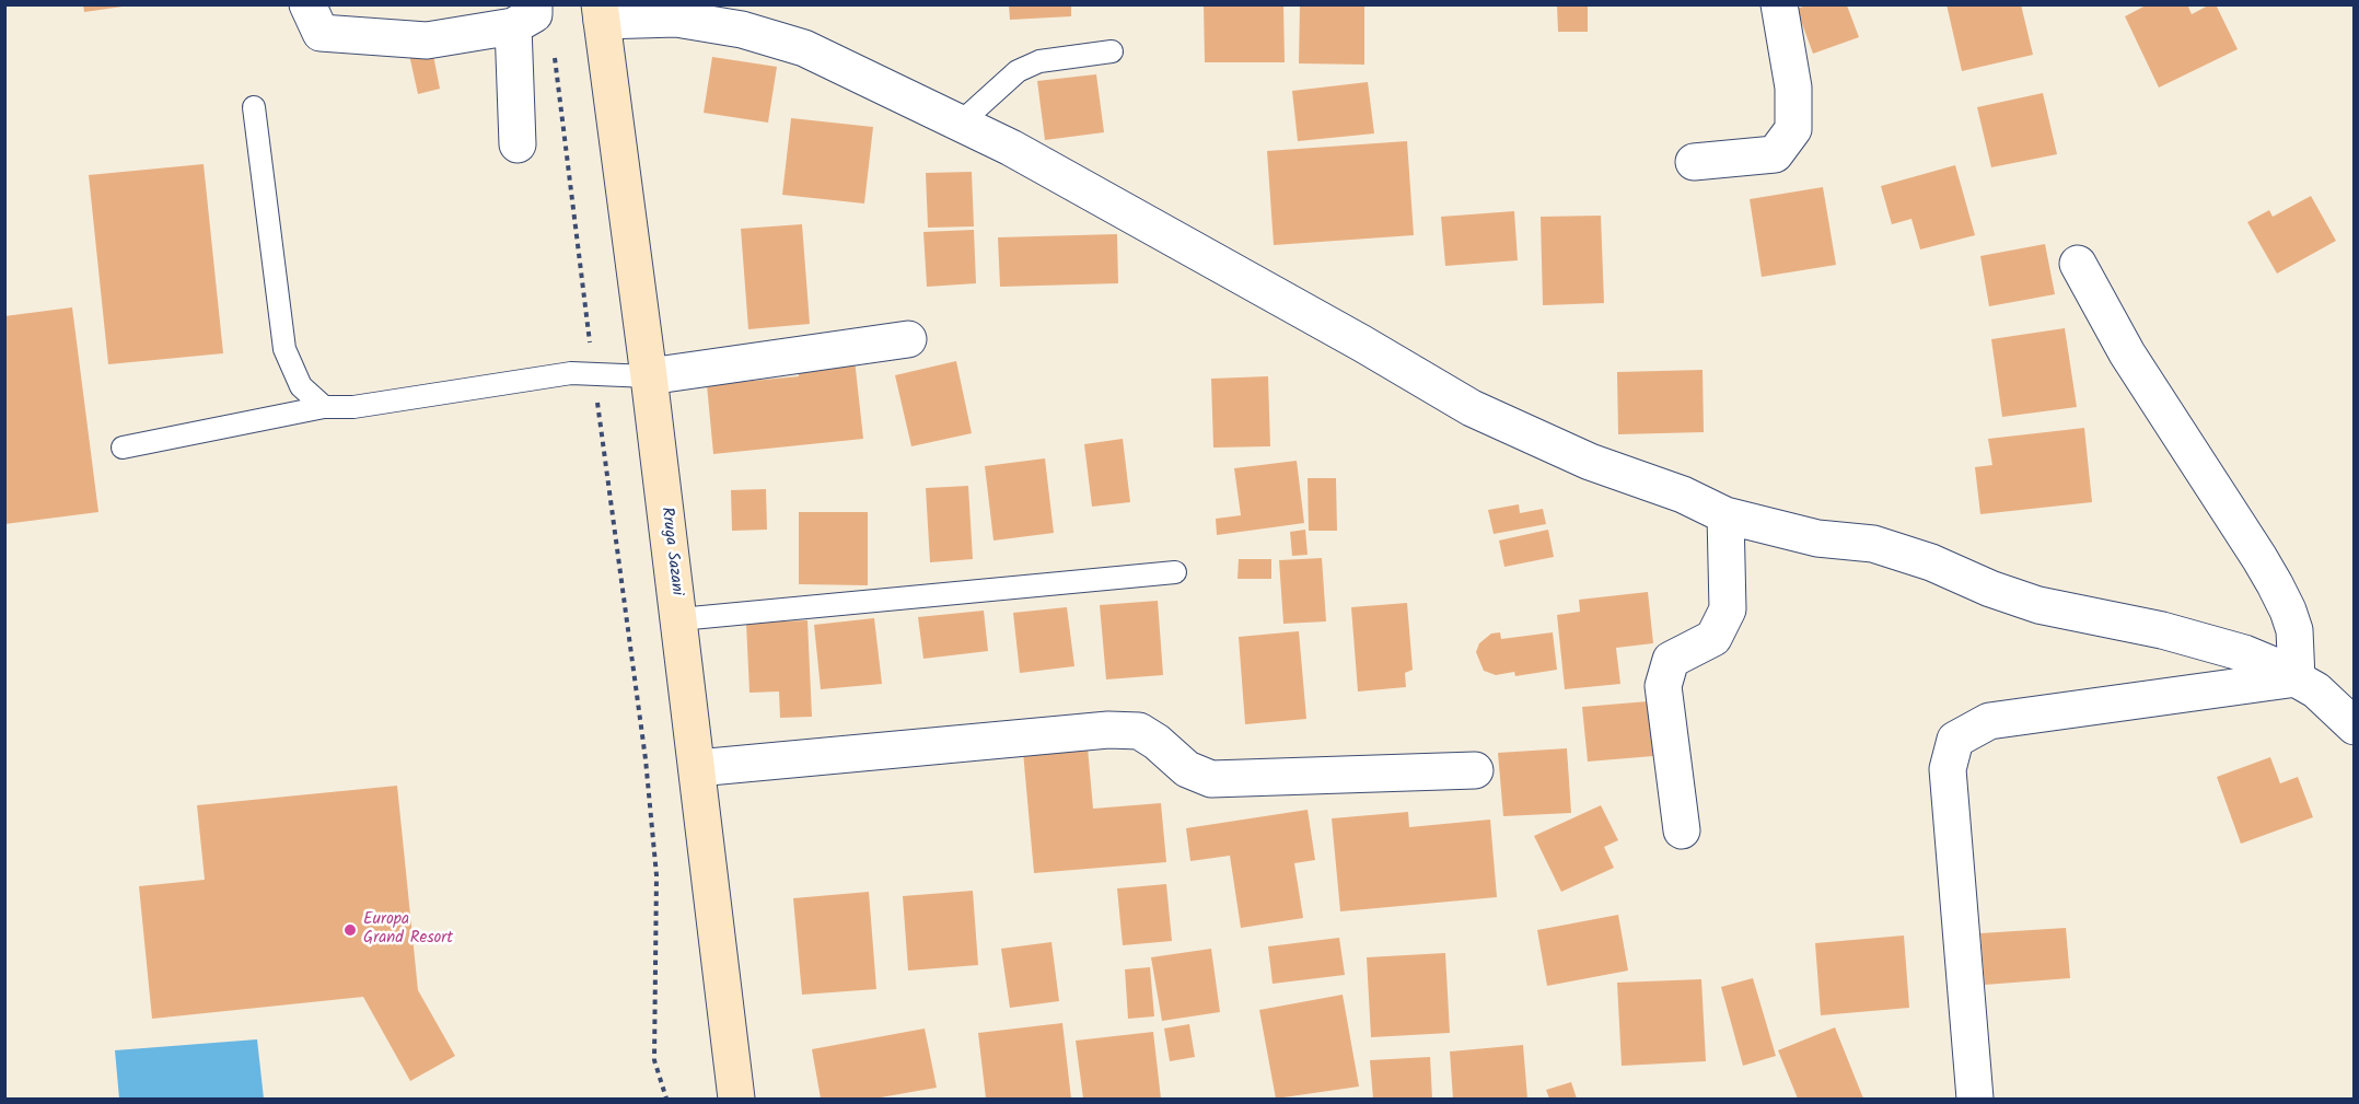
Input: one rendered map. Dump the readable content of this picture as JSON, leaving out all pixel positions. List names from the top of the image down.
{
  "streets": {
    "main road": ["Rruga Sazani"]
  },
  "places": ["Europa Grand Resort"]
}
